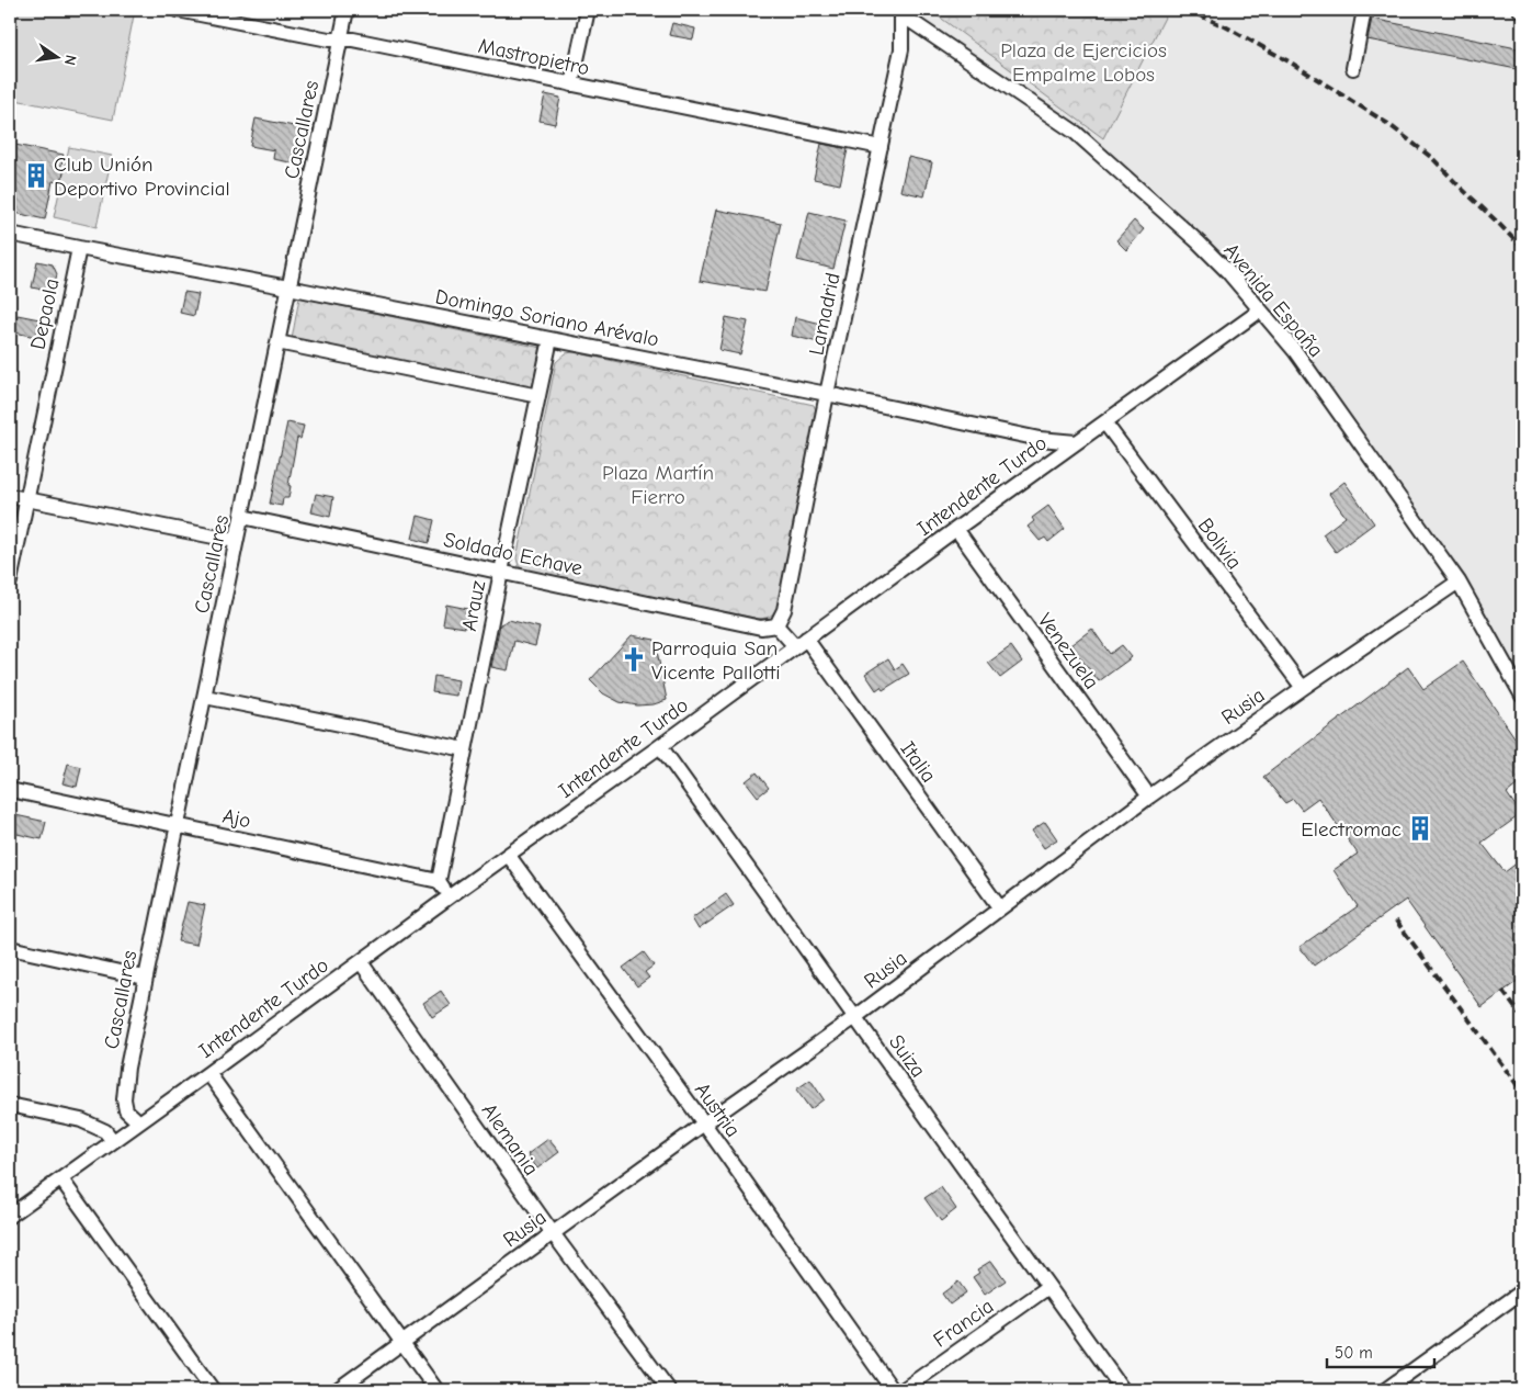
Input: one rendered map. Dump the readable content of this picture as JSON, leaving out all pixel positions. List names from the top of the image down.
{
  "streets": {
    "street": [
      "Mastropietro",
      "Cascallares",
      "Avenida España",
      "Depaola",
      "Lamadrid",
      "Domingo Soriano Arévalo",
      "Intendente Turdo",
      "Bolivia",
      "Soldado Echave",
      "Arauz",
      "Venezuela",
      "Rusia",
      "Italia",
      "Ajo",
      "Suiza",
      "Austria",
      "Alemania",
      "Francia"
    ]
  },
  "crossings": [
    ["Mastropietro", "Cascallares"],
    ["Mastropietro", "Lamadrid"],
    ["Cascallares", "Domingo Soriano Arévalo"],
    ["Cascallares", "Intendente Turdo"],
    ["Cascallares", "Soldado Echave"],
    ["Cascallares", "Ajo"],
    ["Avenida España", "Lamadrid"],
    ["Avenida España", "Intendente Turdo"],
    ["Avenida España", "Rusia"],
    ["Depaola", "Domingo Soriano Arévalo"],
    ["Lamadrid", "Domingo Soriano Arévalo"],
    ["Lamadrid", "Soldado Echave"],
    ["Lamadrid", "Italia"],
    ["Domingo Soriano Arévalo", "Intendente Turdo"],
    ["Domingo Soriano Arévalo", "Arauz"],
    ["Intendente Turdo", "Bolivia"],
    ["Intendente Turdo", "Venezuela"],
    ["Intendente Turdo", "Italia"],
    ["Intendente Turdo", "Suiza"],
    ["Intendente Turdo", "Austria"],
    ["Intendente Turdo", "Alemania"],
    ["Bolivia", "Rusia"],
    ["Soldado Echave", "Arauz"],
    ["Soldado Echave", "Italia"],
    ["Arauz", "Ajo"],
    ["Venezuela", "Rusia"],
    ["Rusia", "Italia"],
    ["Rusia", "Suiza"],
    ["Rusia", "Austria"],
    ["Rusia", "Alemania"],
    ["Suiza", "Francia"]
  ],
  "parks": ["Plaza de Ejercicios Empalme Lobos", "Plaza Martín Fierro"],
  "places": {
    "building": ["Club Unión Deportivo Provincial", "Electromac"],
    "church": ["Parroquia San Vicente Pallotti"]
  },
  "scale_bar": "50 m",
  "north": "right"
}
